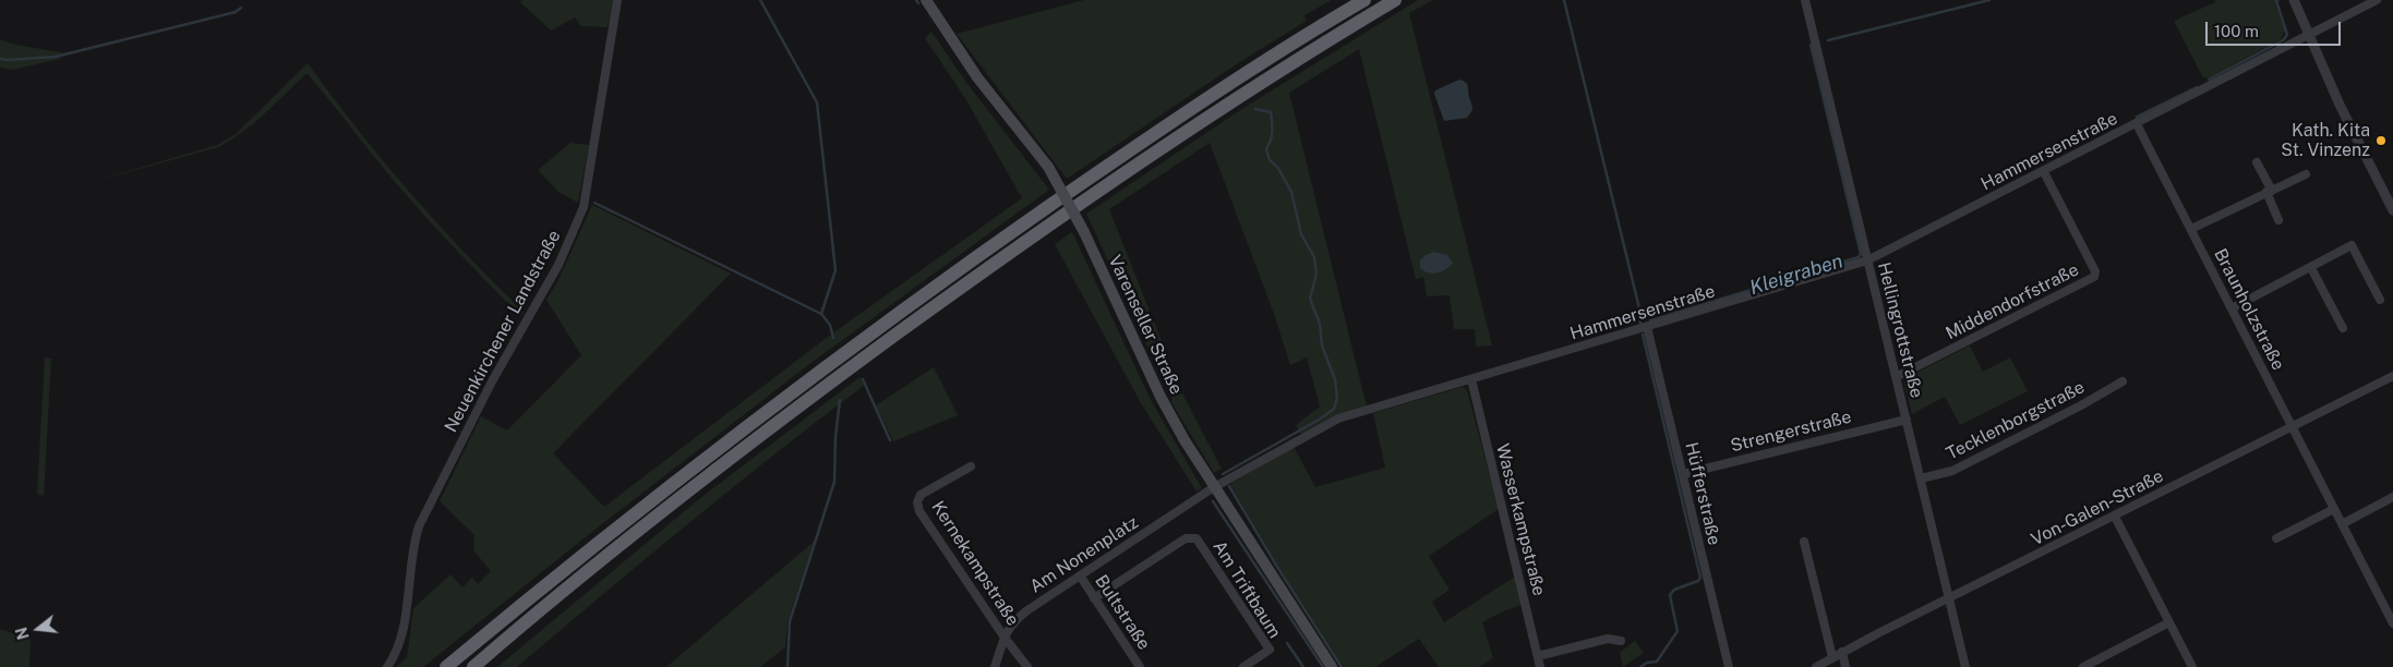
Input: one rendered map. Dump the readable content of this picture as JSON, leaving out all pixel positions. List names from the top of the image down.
{
  "streets": {
    "main road": ["Varenseller Straße"],
    "street": [
      "Hammersenstraße",
      "Middendorfstraße",
      "Braunholzstraße",
      "Hellingrottstraße",
      "Neuenkirchener Landstraße",
      "Tecklenborgstraße",
      "Strengerstraße",
      "Hüfferstraße",
      "Von-Galen-Straße",
      "Wasserkampstraße",
      "Am Nonenplatz",
      "Kernekampstraße",
      "Am Triftbaum",
      "Bultstraße"
    ]
  },
  "crossings": [
    ["Hammersenstraße", "Middendorfstraße"],
    ["Hammersenstraße", "Braunholzstraße"],
    ["Hammersenstraße", "Varenseller Straße"],
    ["Hammersenstraße", "Hellingrottstraße"],
    ["Hammersenstraße", "Hüfferstraße"],
    ["Hammersenstraße", "Wasserkampstraße"],
    ["Hammersenstraße", "Am Nonenplatz"],
    ["Middendorfstraße", "Hellingrottstraße"],
    ["Braunholzstraße", "Von-Galen-Straße"],
    ["Varenseller Straße", "Am Nonenplatz"],
    ["Hellingrottstraße", "Tecklenborgstraße"],
    ["Hellingrottstraße", "Strengerstraße"],
    ["Hellingrottstraße", "Von-Galen-Straße"],
    ["Strengerstraße", "Hüfferstraße"],
    ["Am Nonenplatz", "Kernekampstraße"],
    ["Am Nonenplatz", "Bultstraße"],
    ["Am Triftbaum", "Bultstraße"]
  ],
  "water": ["Kleigraben"],
  "places": ["Kath. Kita St. Vinzenz"],
  "scale_bar": "100 m",
  "north": "left"
}
